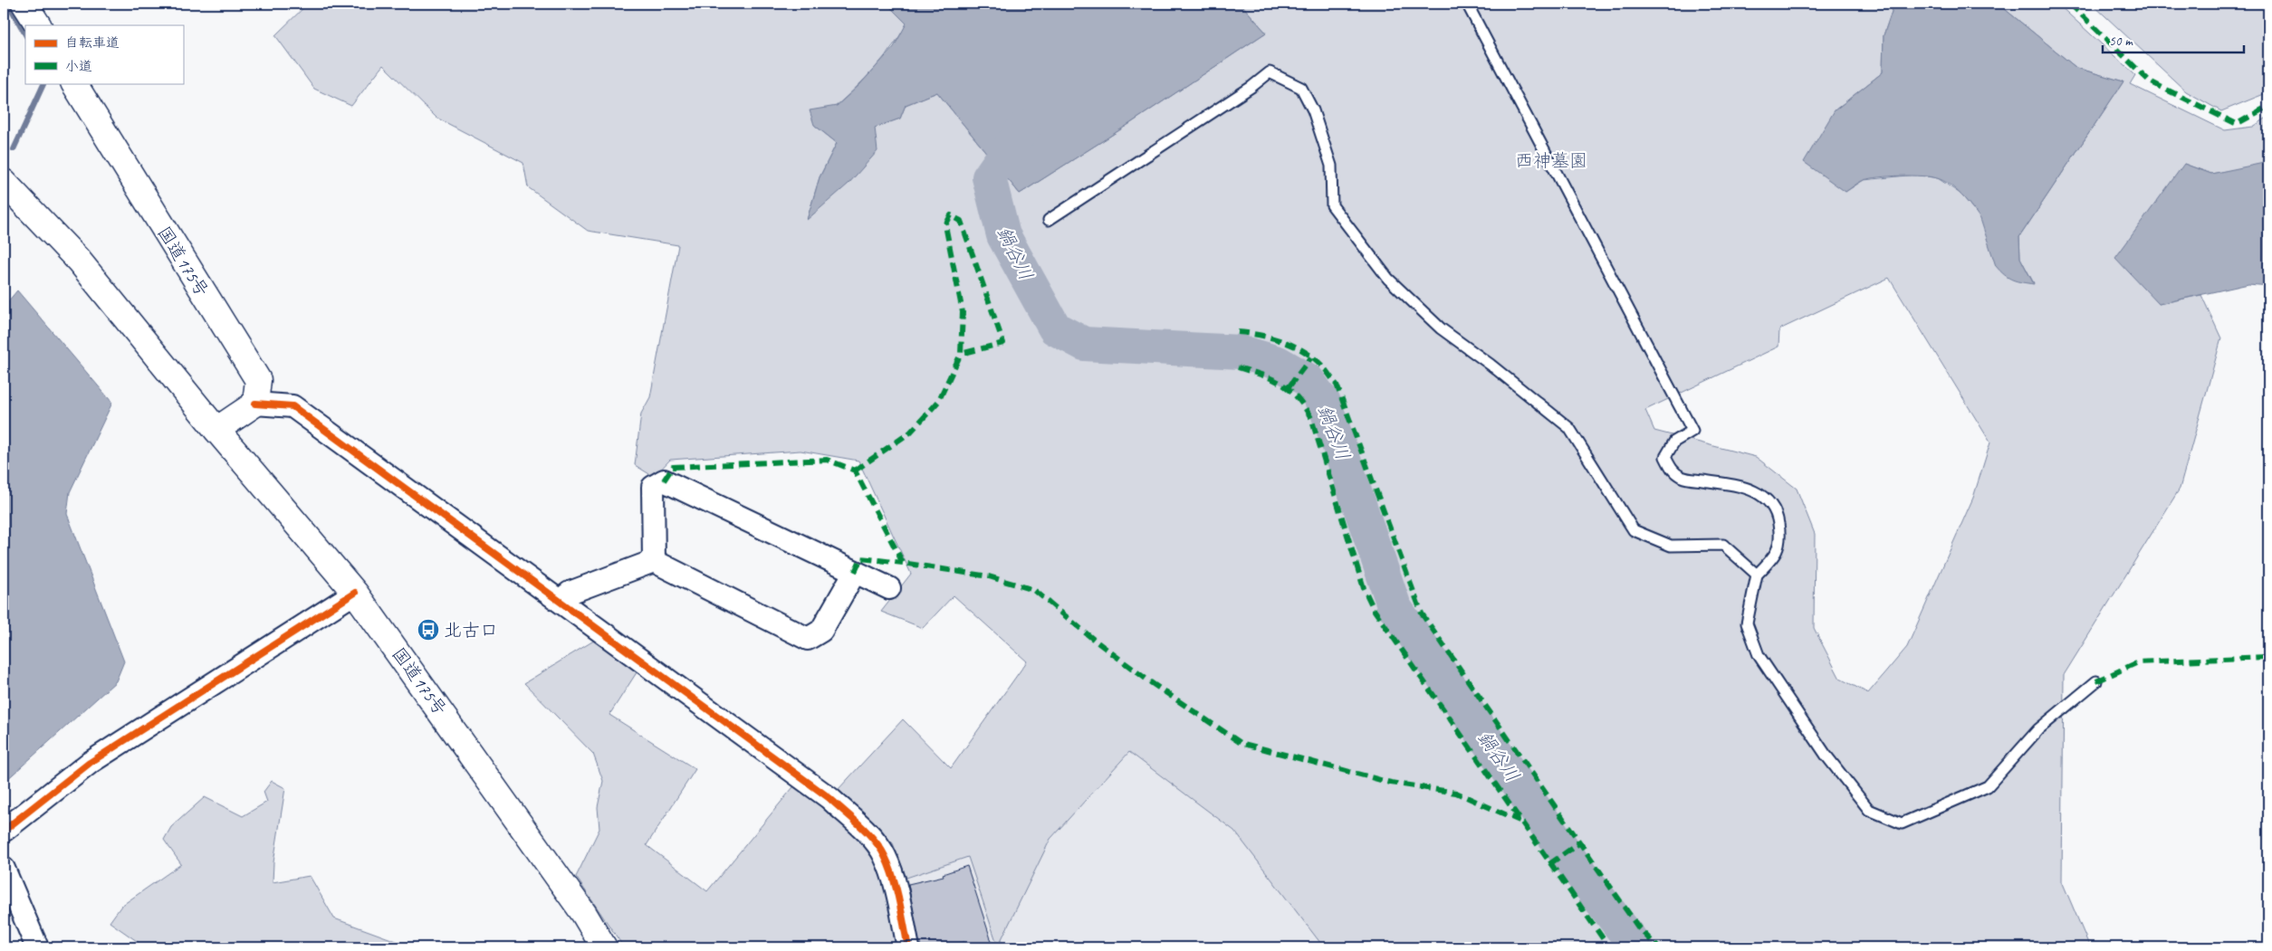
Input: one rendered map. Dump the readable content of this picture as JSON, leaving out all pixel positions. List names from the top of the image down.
{
  "streets": {
    "highway": ["国道175号"]
  },
  "water": ["鍋谷川"],
  "parks": ["西神墓園"],
  "places": {
    "bus stop": ["北古口"]
  },
  "legend": ["自転車道", "小道"],
  "scale_bar": "50 m"
}
